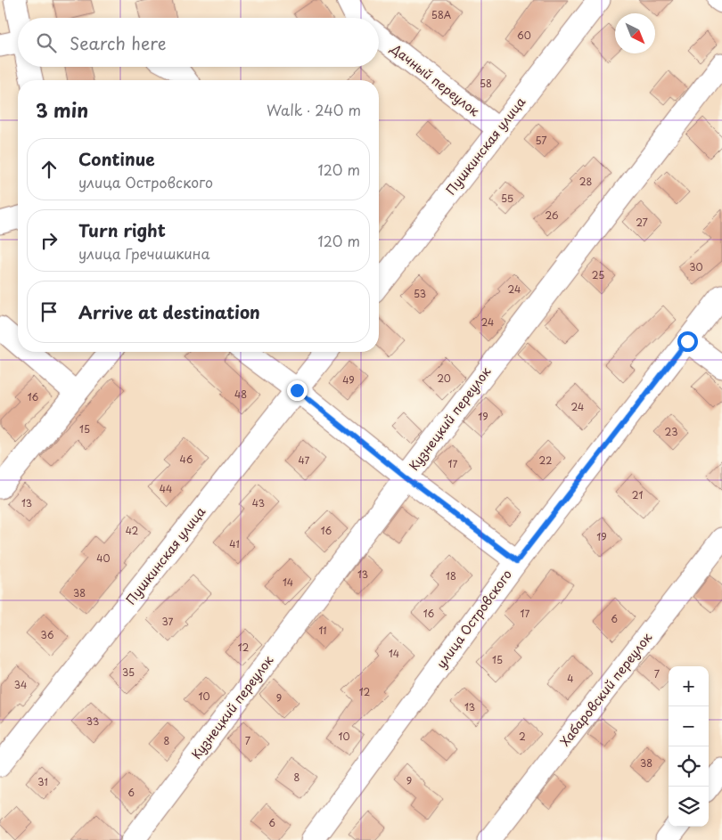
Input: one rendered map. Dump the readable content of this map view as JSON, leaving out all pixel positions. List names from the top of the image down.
{
  "streets": {
    "street": [
      "Дачный переулок",
      "Пушкинская улица",
      "Кузнецкий переулок",
      "улица Островского",
      "Хабаровский переулок"
    ]
  },
  "crossings": [
    ["Дачный переулок", "Пушкинская улица"]
  ],
  "house_numbers": [
    "58А",
    "60",
    "58",
    "57",
    "28",
    "55",
    "26",
    "27",
    "30",
    "25",
    "24",
    "53",
    "24",
    "20",
    "49",
    "48",
    "16",
    "24",
    "19",
    "15",
    "23",
    "46",
    "47",
    "22",
    "17",
    "44",
    "21",
    "13",
    "43",
    "42",
    "16",
    "19",
    "41",
    "40",
    "13",
    "18",
    "14",
    "38",
    "16",
    "17",
    "6",
    "37",
    "11",
    "36",
    "12",
    "14",
    "15",
    "35",
    "7",
    "4",
    "34",
    "12",
    "10",
    "9",
    "13",
    "33",
    "10",
    "2",
    "8",
    "7",
    "38",
    "8",
    "9",
    "31",
    "6",
    "6"
  ],
  "north": "bottom right",
  "page": {
    "search": "Search here",
    "heading": ["3 min", "Walk · 240 m"],
    "list": [
      ["Continue", "улица Островского", "120 m"],
      ["Turn right", "улица Гречишкина", "120 m"],
      "Arrive at destination"
    ],
    "map_buttons": ["+", "−"]
  }
}
